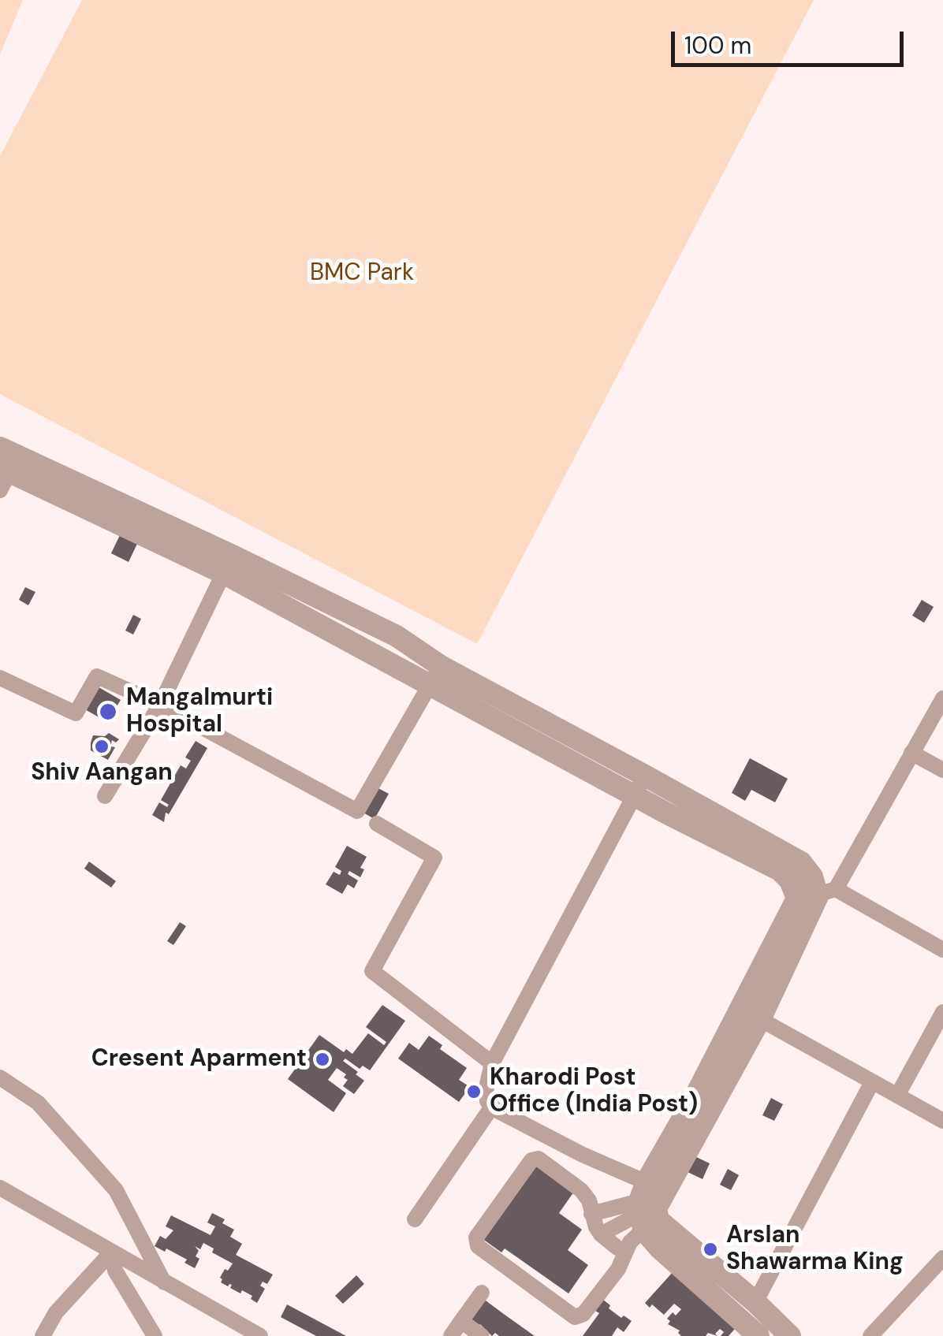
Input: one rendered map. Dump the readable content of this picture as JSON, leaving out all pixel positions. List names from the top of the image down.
{
  "parks": ["BMC Park"],
  "places": [
    "Mangalmurti Hospital",
    "Shiv Aangan",
    "Cresent Aparment",
    "Kharodi Post Office (India Post)",
    "Arslan Shawarma King"
  ],
  "scale_bar": "100 m"
}
